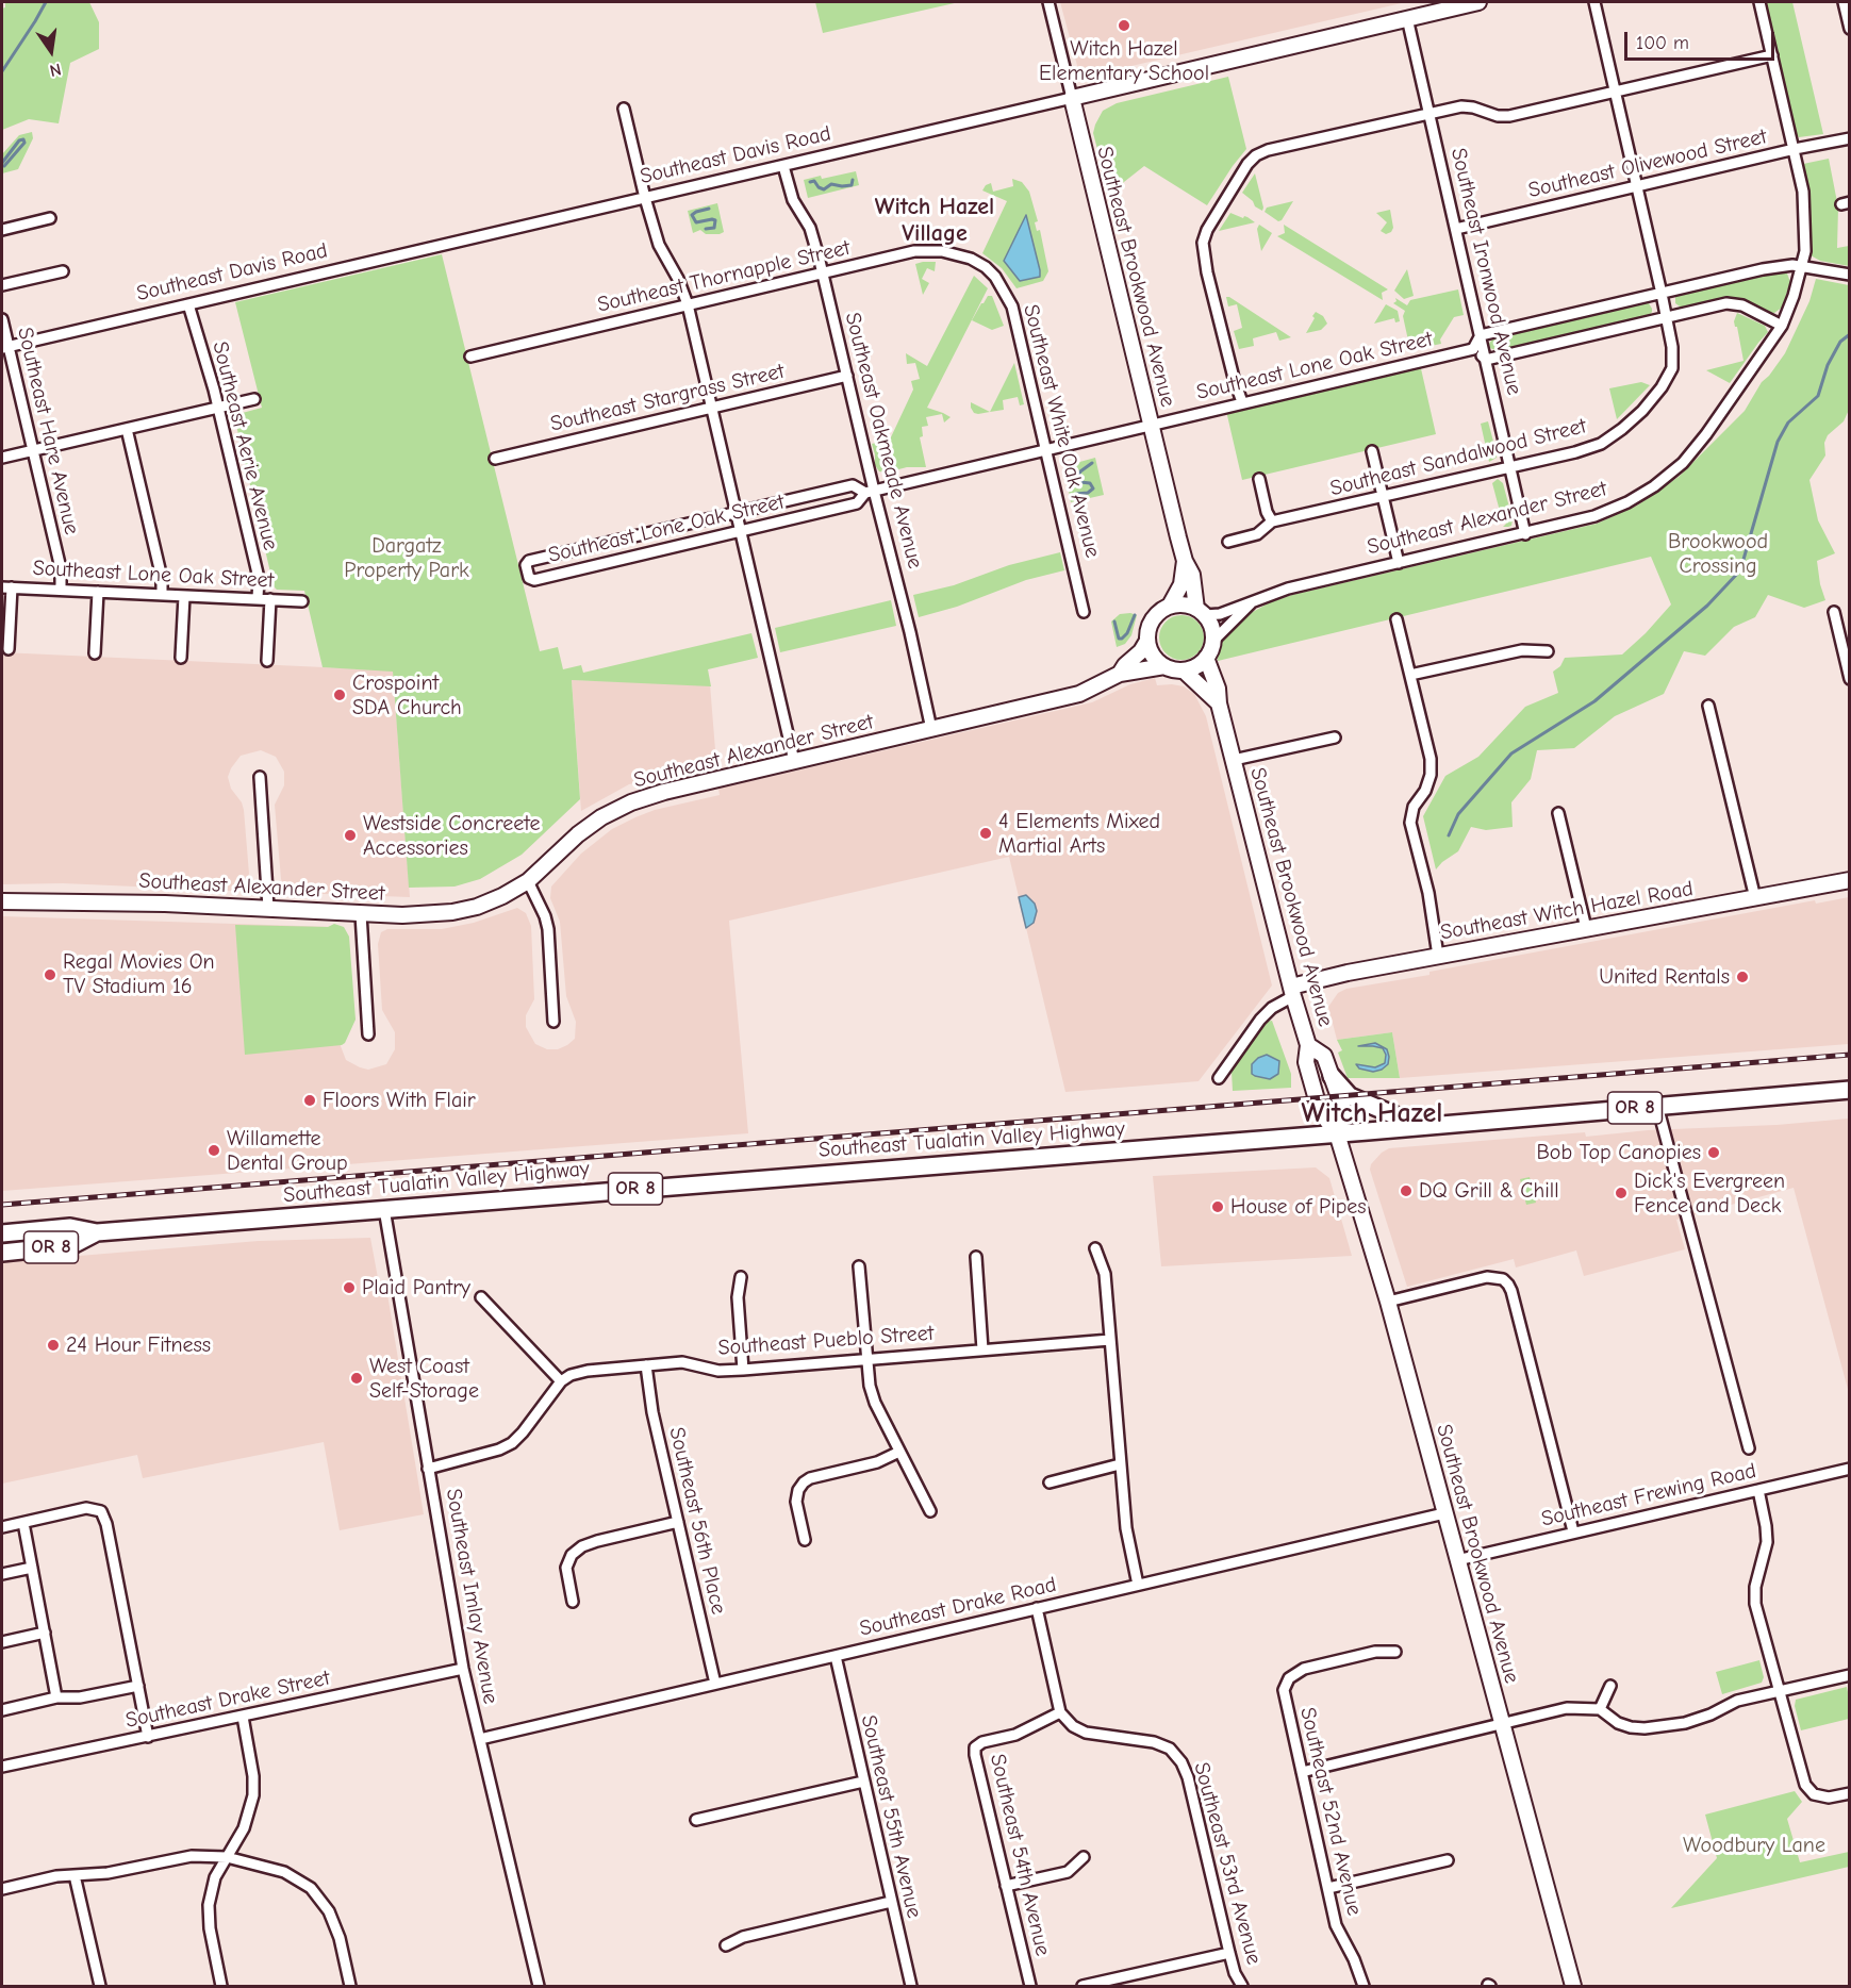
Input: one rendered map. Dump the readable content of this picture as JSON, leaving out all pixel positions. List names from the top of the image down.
{
  "streets": {
    "main road": ["OR 8", "Southeast Tualatin Valley Highway"],
    "street": [
      "Southeast Davis Road",
      "Southeast Olivewood Street",
      "Southeast Ironwood Avenue",
      "Southeast Thornapple Street",
      "Southeast Brookwood Avenue",
      "Southeast Lone Oak Street",
      "Southeast Stargrass Street",
      "Southeast Hare Avenue",
      "Southeast White Oak Avenue",
      "Southeast Oakmeade Avenue",
      "Southeast Aerie Avenue",
      "Southeast Sandalwood Street",
      "Southeast Alexander Street",
      "Southeast Witch Hazel Road",
      "Southeast Pueblo Street",
      "Southeast Frewing Road",
      "Southeast 56th Place",
      "Southeast Imlay Avenue",
      "Southeast Drake Road",
      "Southeast Drake Street",
      "Southeast 52nd Avenue",
      "Southeast 55th Avenue",
      "Southeast 54th Avenue",
      "Southeast 53rd Avenue"
    ]
  },
  "crossings": [
    ["Southeast Davis Road", "Southeast Ironwood Avenue"],
    ["Southeast Davis Road", "Southeast Brookwood Avenue"],
    ["Southeast Davis Road", "Southeast Hare Avenue"],
    ["Southeast Davis Road", "Southeast Oakmeade Avenue"],
    ["Southeast Davis Road", "Southeast Aerie Avenue"],
    ["Southeast Olivewood Street", "Southeast Ironwood Avenue"],
    ["Southeast Olivewood Street", "Southeast Sandalwood Street"],
    ["Southeast Olivewood Street", "Southeast Alexander Street"],
    ["Southeast Ironwood Avenue", "Southeast Sandalwood Street"],
    ["Southeast Ironwood Avenue", "Southeast Alexander Street"],
    ["Southeast Thornapple Street", "Southeast White Oak Avenue"],
    ["Southeast Thornapple Street", "Southeast Oakmeade Avenue"],
    ["Southeast Brookwood Avenue", "Southeast Lone Oak Street"],
    ["Southeast Brookwood Avenue", "Southeast Alexander Street"],
    ["Southeast Brookwood Avenue", "Southeast Witch Hazel Road"],
    ["Southeast Brookwood Avenue", "Southeast Tualatin Valley Highway"],
    ["Southeast Brookwood Avenue", "Southeast Frewing Road"],
    ["Southeast Brookwood Avenue", "Southeast Drake Road"],
    ["Southeast Lone Oak Street", "Southeast Hare Avenue"],
    ["Southeast Lone Oak Street", "Southeast White Oak Avenue"],
    ["Southeast Lone Oak Street", "Southeast Oakmeade Avenue"],
    ["Southeast Lone Oak Street", "Southeast Aerie Avenue"],
    ["Southeast Stargrass Street", "Southeast Oakmeade Avenue"],
    ["Southeast Oakmeade Avenue", "Southeast Alexander Street"],
    ["Southeast Tualatin Valley Highway", "Southeast Imlay Avenue"],
    ["Southeast Pueblo Street", "Southeast 56th Place"],
    ["Southeast 56th Place", "Southeast Drake Road"],
    ["Southeast Imlay Avenue", "Southeast Drake Road"],
    ["Southeast Imlay Avenue", "Southeast Drake Street"],
    ["Southeast Drake Road", "Southeast 55th Avenue"],
    ["Southeast 54th Avenue", "Southeast 53rd Avenue"]
  ],
  "districts": ["Witch Hazel Village", "Witch Hazel"],
  "parks": ["Brookwood Crossing", "Dargatz Property Park", "Woodbury Lane"],
  "places": [
    "Witch Hazel Elementary School",
    "Crospoint SDA Church",
    "4 Elements Mixed Martial Arts",
    "Westside Concreete Accessories",
    "Regal Movies On TV Stadium 16",
    "United Rentals",
    "Floors With Flair",
    "Willamette Dental Group",
    "Bob Top Canopies",
    "DQ Grill & Chill",
    "Dick's Evergreen Fence and Deck",
    "House of Pipes",
    "Plaid Pantry",
    "24 Hour Fitness",
    "West Coast Self-Storage"
  ],
  "scale_bar": "100 m",
  "north": "bottom"
}
